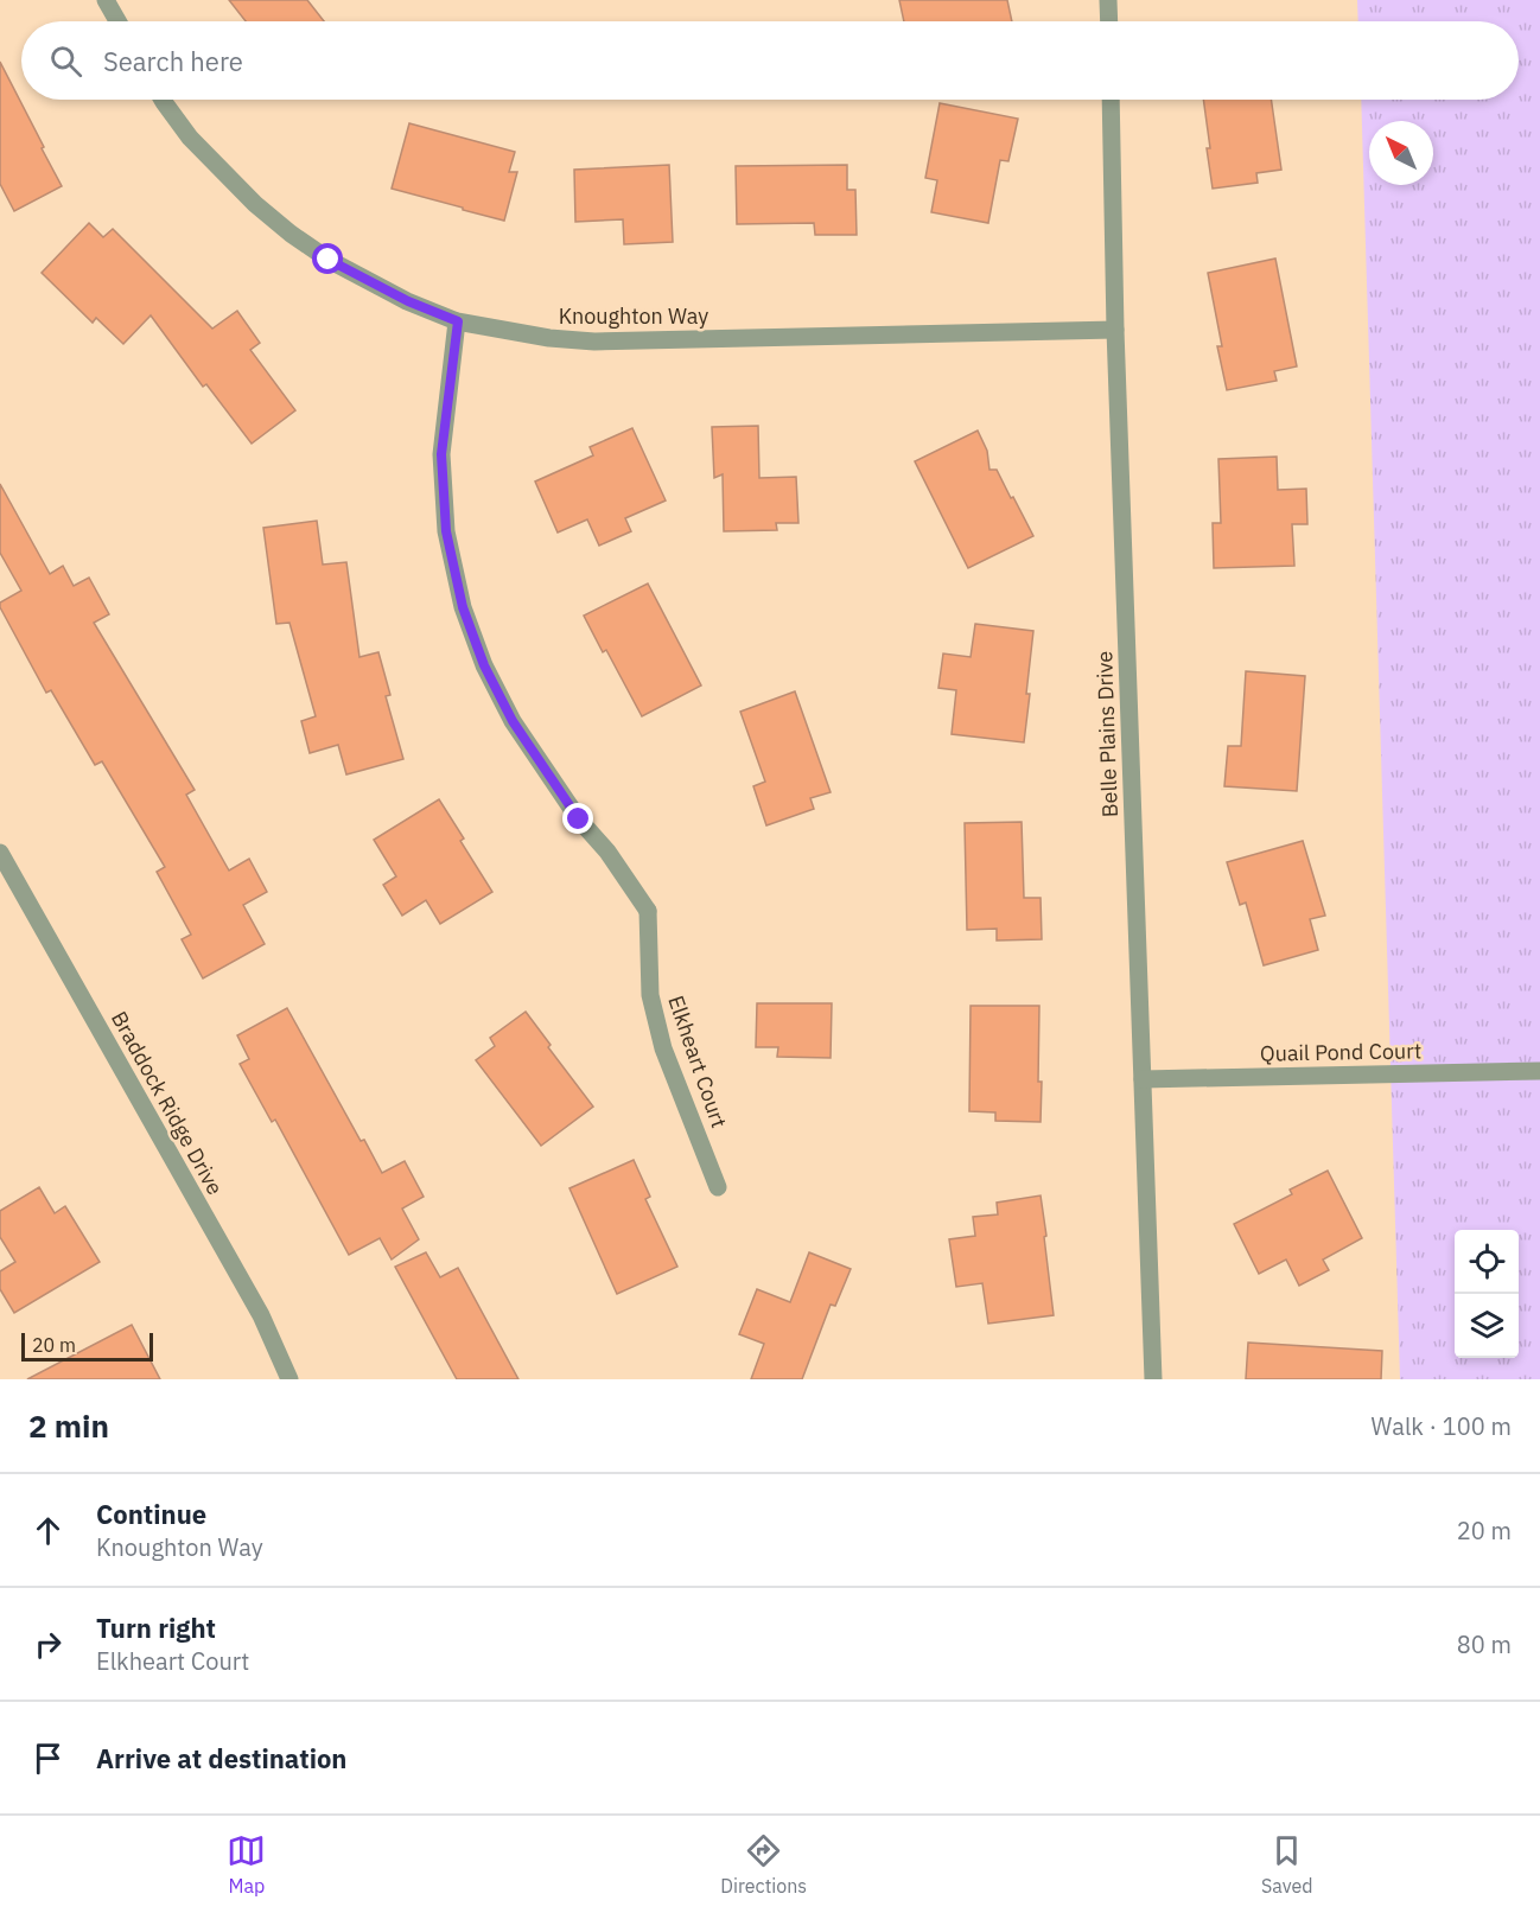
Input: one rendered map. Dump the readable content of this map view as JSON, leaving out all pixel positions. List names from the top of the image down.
{
  "streets": {
    "street": [
      "Knoughton Way",
      "Belle Plains Drive",
      "Quail Pond Court",
      "Elkheart Court",
      "Braddock Ridge Drive"
    ]
  },
  "crossings": [
    ["Knoughton Way", "Belle Plains Drive"],
    ["Knoughton Way", "Elkheart Court"],
    ["Belle Plains Drive", "Quail Pond Court"]
  ],
  "scale_bar": "20 m",
  "north": "top left",
  "page": {
    "search": "Search here",
    "scale": "20 m",
    "heading": ["2 min", "Walk · 100 m"],
    "list": [
      ["Continue", "Knoughton Way", "20 m"],
      ["Turn right", "Elkheart Court", "80 m"],
      "Arrive at destination"
    ],
    "nav": ["Map", "Directions", "Saved"]
  }
}
